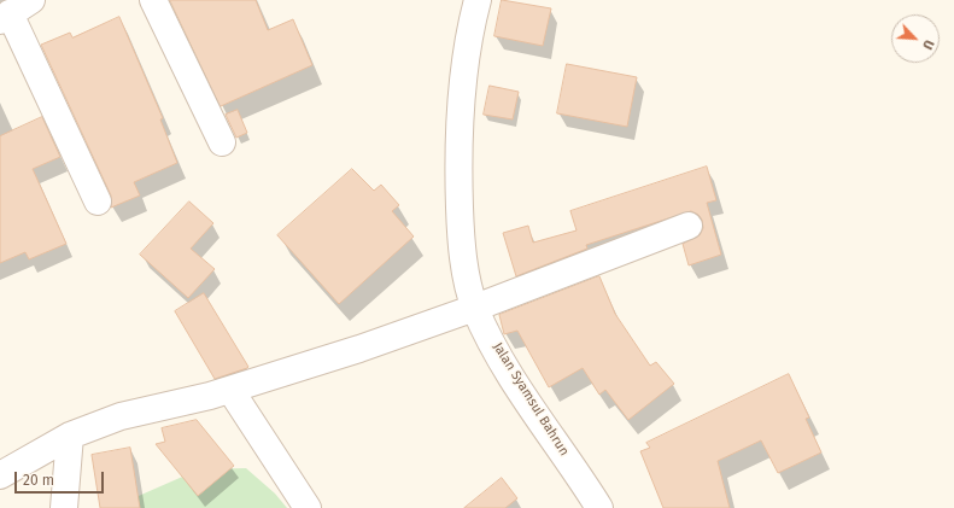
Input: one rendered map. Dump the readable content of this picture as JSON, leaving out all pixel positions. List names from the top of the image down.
{
  "streets": {
    "street": ["Jalan Syamsul Bahrun"]
  },
  "scale_bar": "20 m",
  "north": "bottom right"
}
